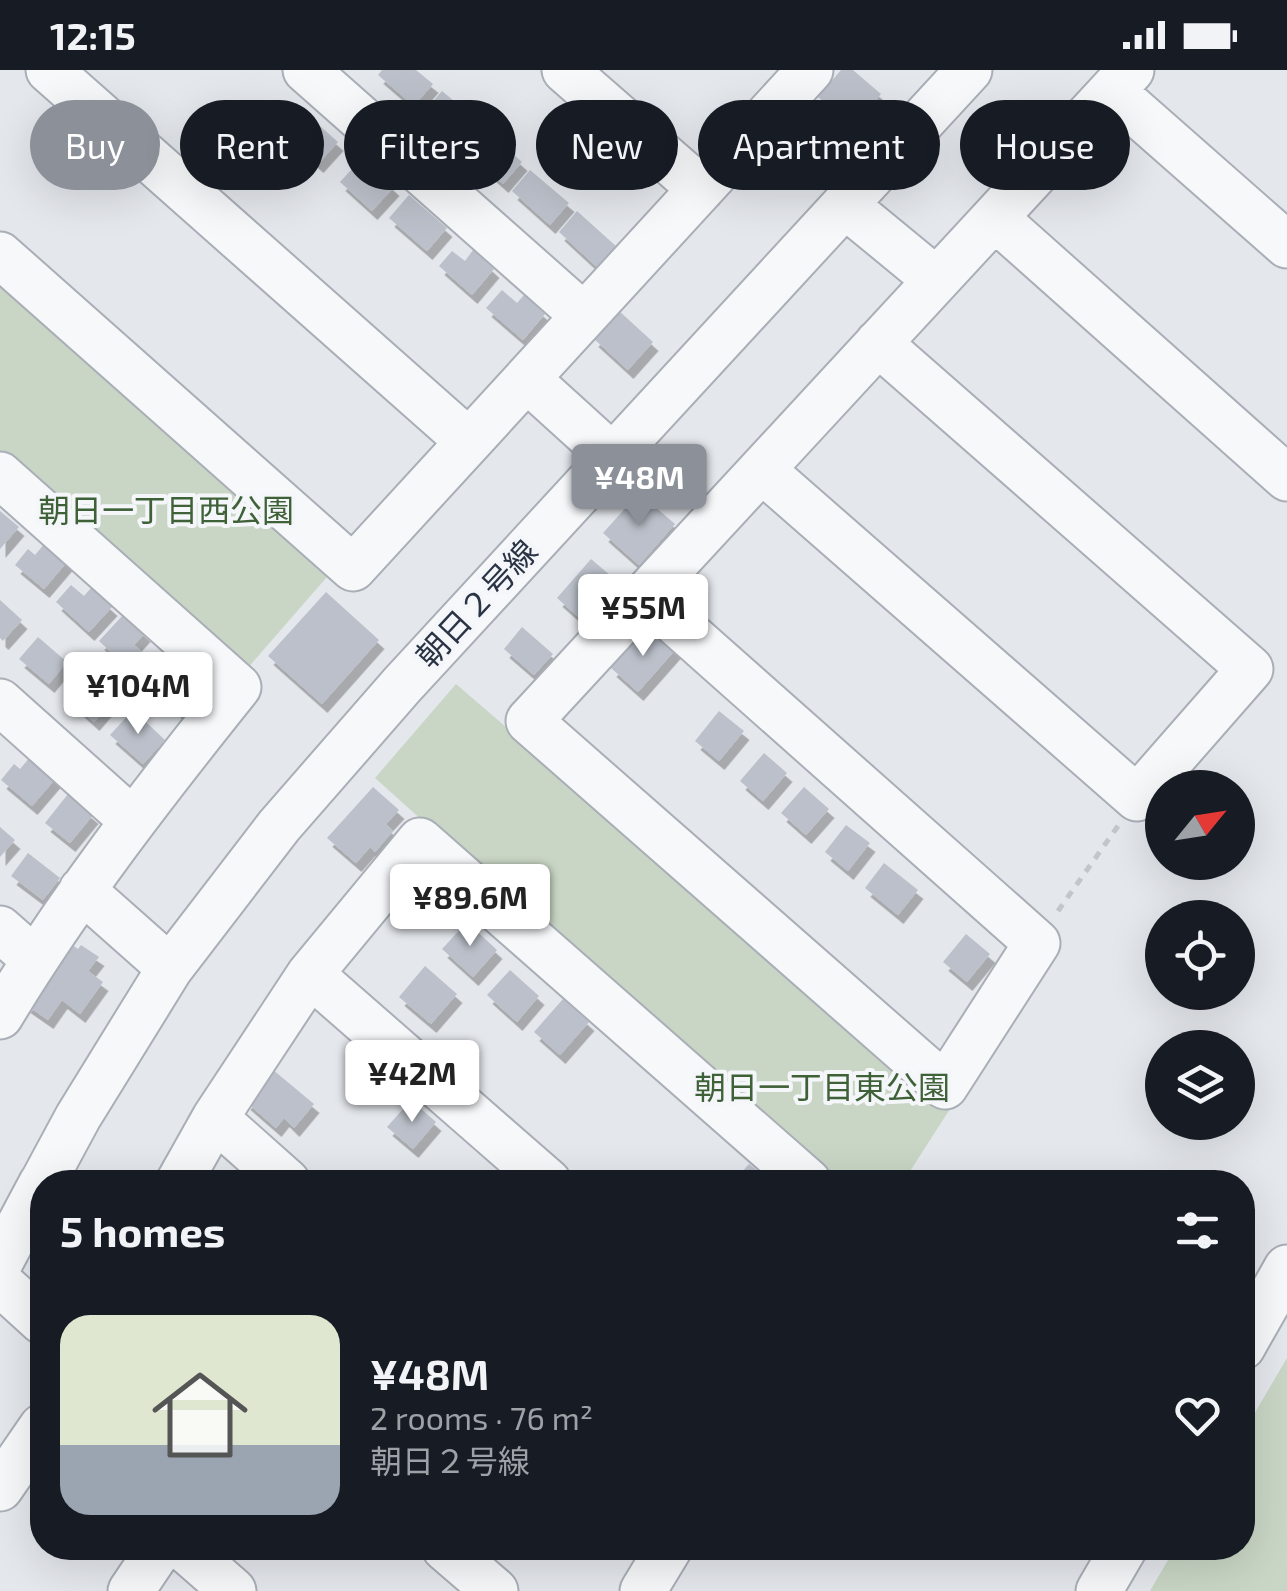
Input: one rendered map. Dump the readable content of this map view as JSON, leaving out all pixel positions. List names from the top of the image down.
{
  "streets": {
    "street": ["朝日２号線"]
  },
  "parks": ["朝日一丁目西公園", "朝日一丁目東公園"],
  "north": "top right",
  "page": {
    "status": "12:15",
    "chip": [
      "Buy",
      "Rent",
      "Filters",
      "New",
      "Apartment",
      "House"
    ],
    "price": [
      "¥48M",
      "¥55M",
      "¥104M",
      "¥89.6M",
      "¥42M"
    ],
    "heading": "5 homes",
    "list": [
      {
        "name": "¥48M",
        "note": "2 rooms · 76 m² · 朝日２号線"
      }
    ]
  }
}
